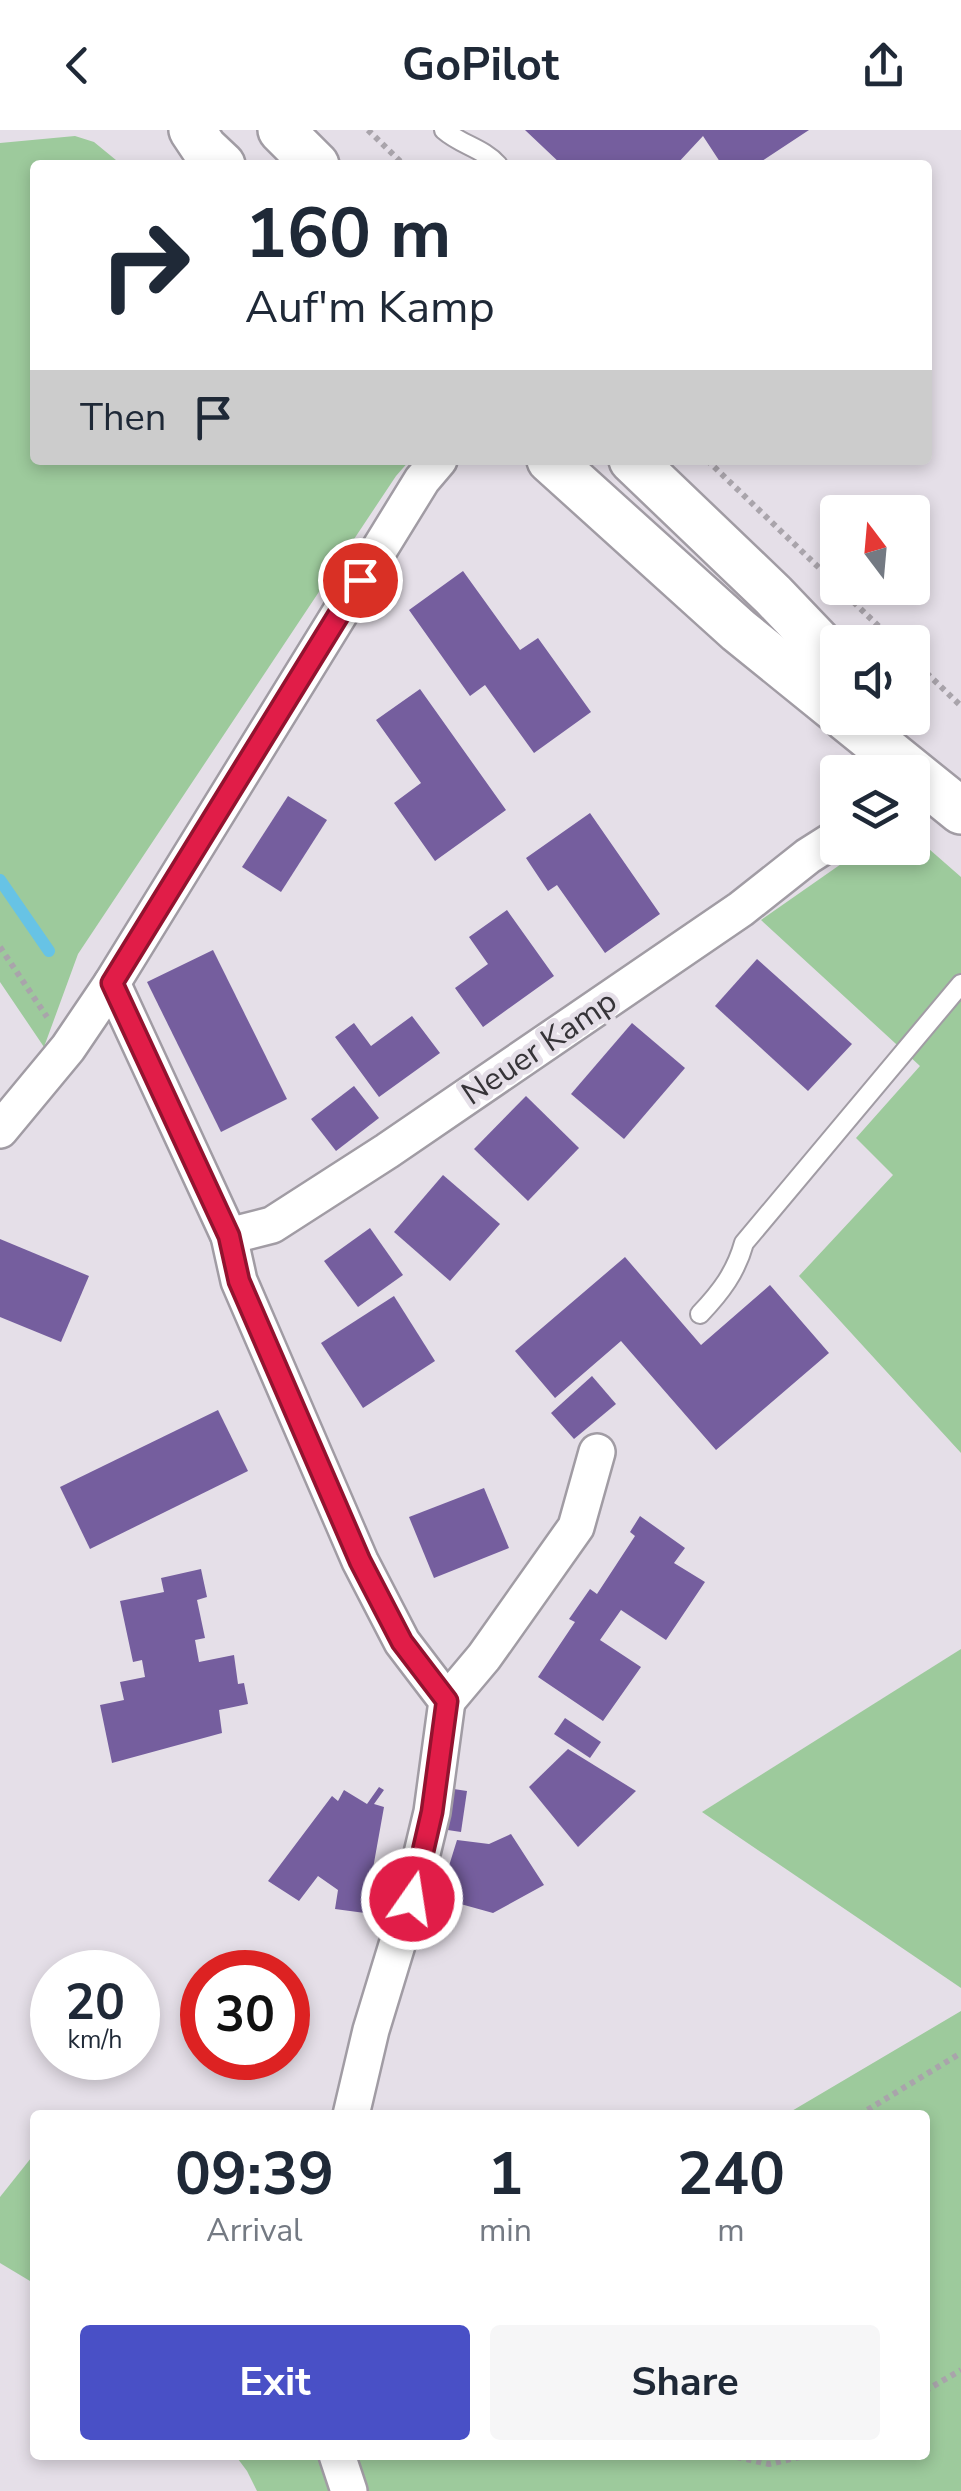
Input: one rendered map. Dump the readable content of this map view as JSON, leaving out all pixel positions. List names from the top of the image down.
{
  "streets": {
    "street": ["Neuer Kamp"]
  },
  "north": "top",
  "page": {
    "header": "GoPilot",
    "turn": ["160 m", "Auf'm Kamp"],
    "then": "Then",
    "speed": "20 km/h",
    "limit": "30",
    "eta": [
      "09:39",
      "Arrival",
      "1",
      "min",
      "240",
      "m"
    ],
    "buttons": ["Exit", "Share"]
  }
}
